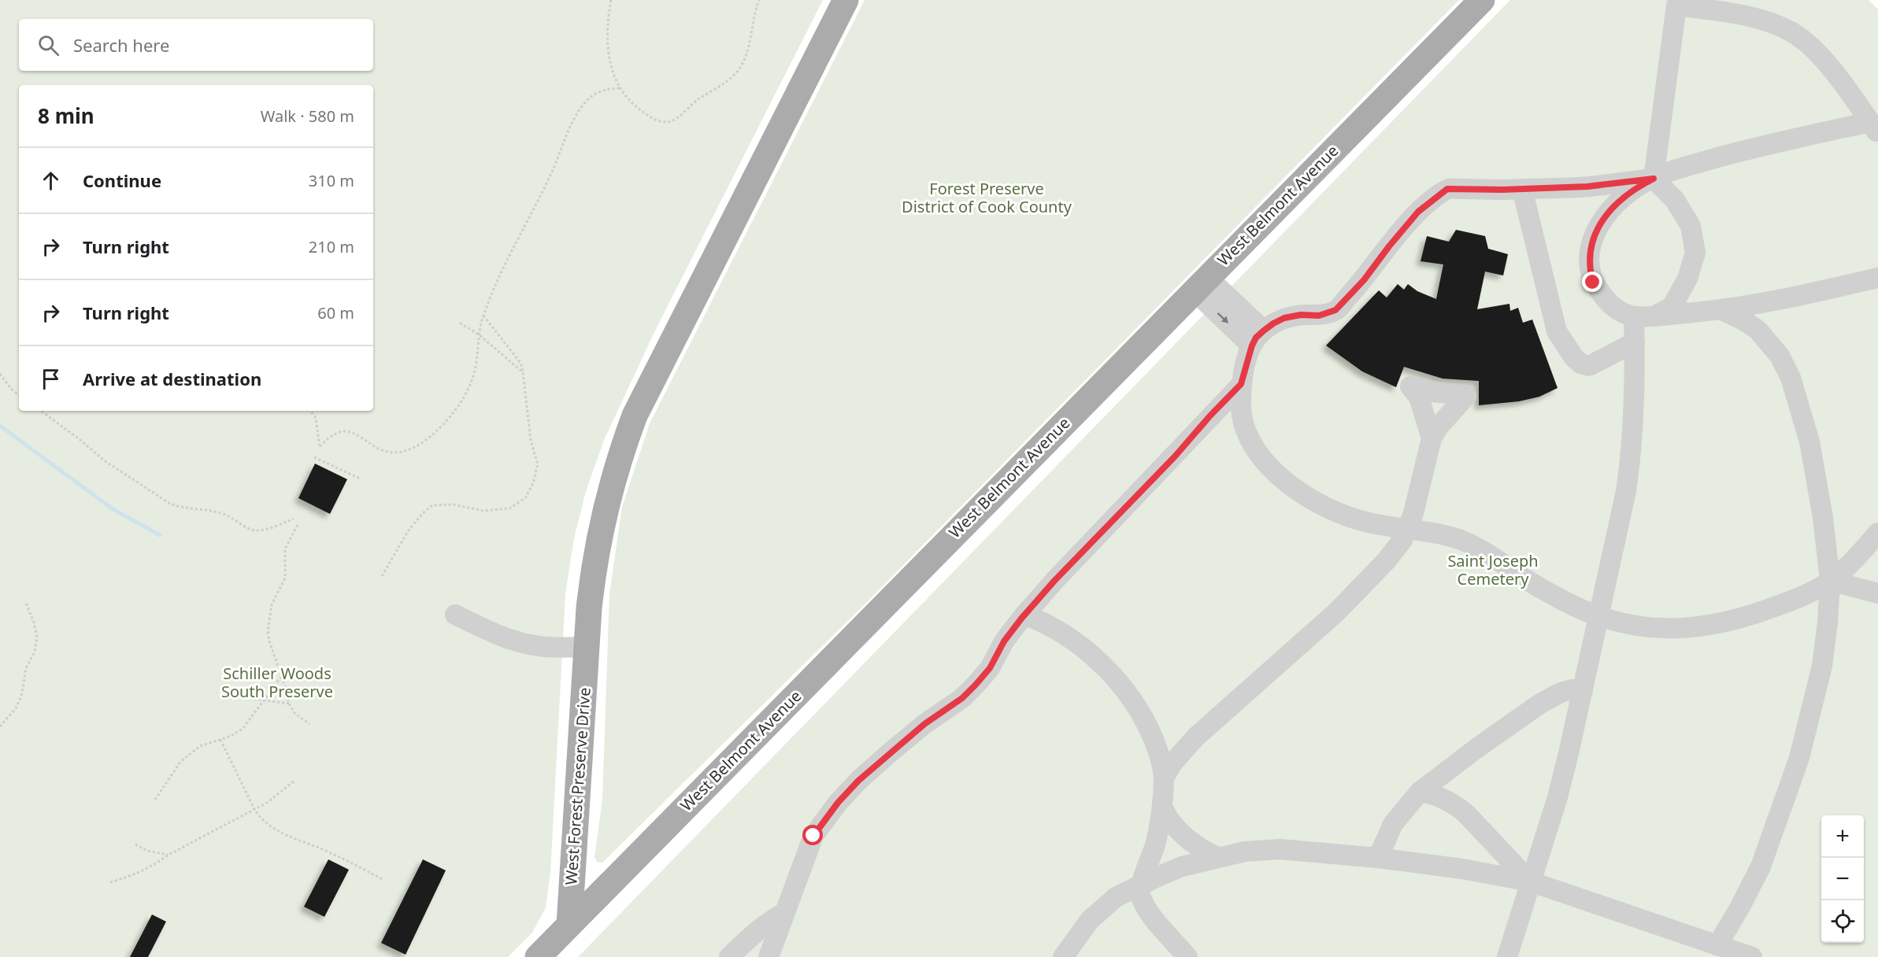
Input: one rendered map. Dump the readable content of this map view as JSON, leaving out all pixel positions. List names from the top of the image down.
{
  "streets": {
    "main road": ["West Belmont Avenue", "West Forest Preserve Drive"]
  },
  "crossings": [
    ["West Belmont Avenue", "West Forest Preserve Drive"]
  ],
  "parks": ["Forest Preserve District of Cook County", "Saint Joseph Cemetery", "Schiller Woods South Preserve"],
  "page": {
    "search": "Search here",
    "heading": ["8 min", "Walk · 580 m"],
    "list": [
      ["Continue", "310 m"],
      ["Turn right", "210 m"],
      ["Turn right", "60 m"],
      "Arrive at destination"
    ],
    "map_buttons": ["+", "−"]
  }
}
